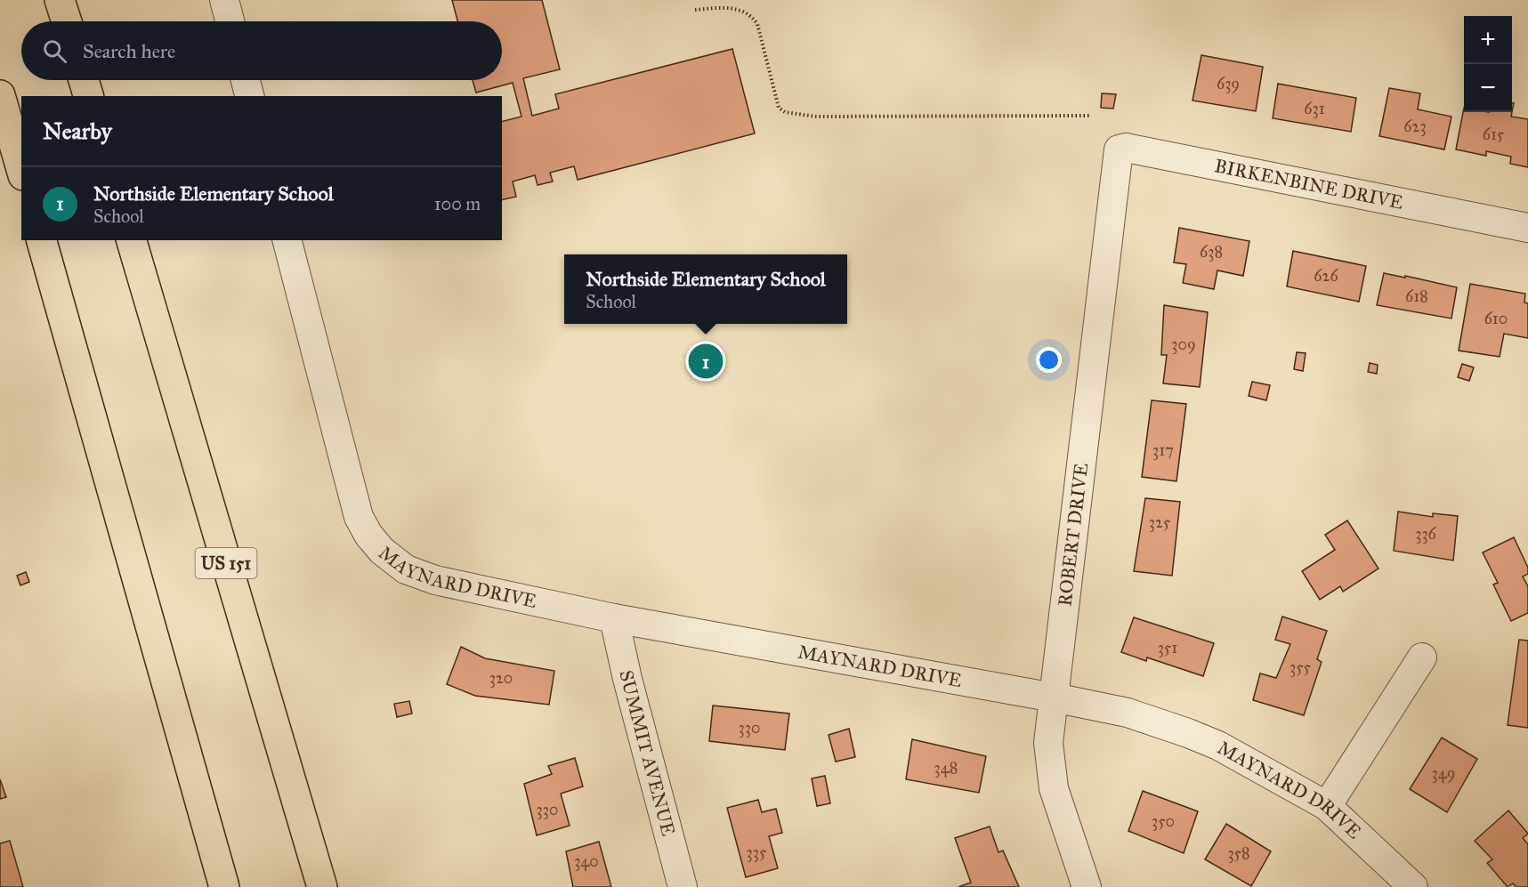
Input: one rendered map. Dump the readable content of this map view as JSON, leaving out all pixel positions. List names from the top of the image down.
{
  "streets": {
    "highway": ["US 151"],
    "street": [
      "BIRKENBINE DRIVE",
      "ROBERT DRIVE",
      "MAYNARD DRIVE",
      "SUMMIT AVENUE"
    ]
  },
  "crossings": [
    ["BIRKENBINE DRIVE", "ROBERT DRIVE"],
    ["ROBERT DRIVE", "MAYNARD DRIVE"],
    ["MAYNARD DRIVE", "SUMMIT AVENUE"]
  ],
  "house_numbers": [
    "639",
    "631",
    "623",
    "615",
    "638",
    "626",
    "618",
    "610",
    "309",
    "317",
    "325",
    "336",
    "351",
    "355",
    "320",
    "330",
    "348",
    "349",
    "330",
    "350",
    "335",
    "358",
    "340"
  ],
  "page": {
    "map_buttons": ["+", "−"],
    "search": "Search here",
    "heading": "Nearby",
    "list": [
      {
        "mark": "1",
        "name": "Northside Elementary School",
        "note": "School",
        "value": "100 m"
      }
    ],
    "popup": ["Northside Elementary School", "School"],
    "pins": "1"
  }
}
